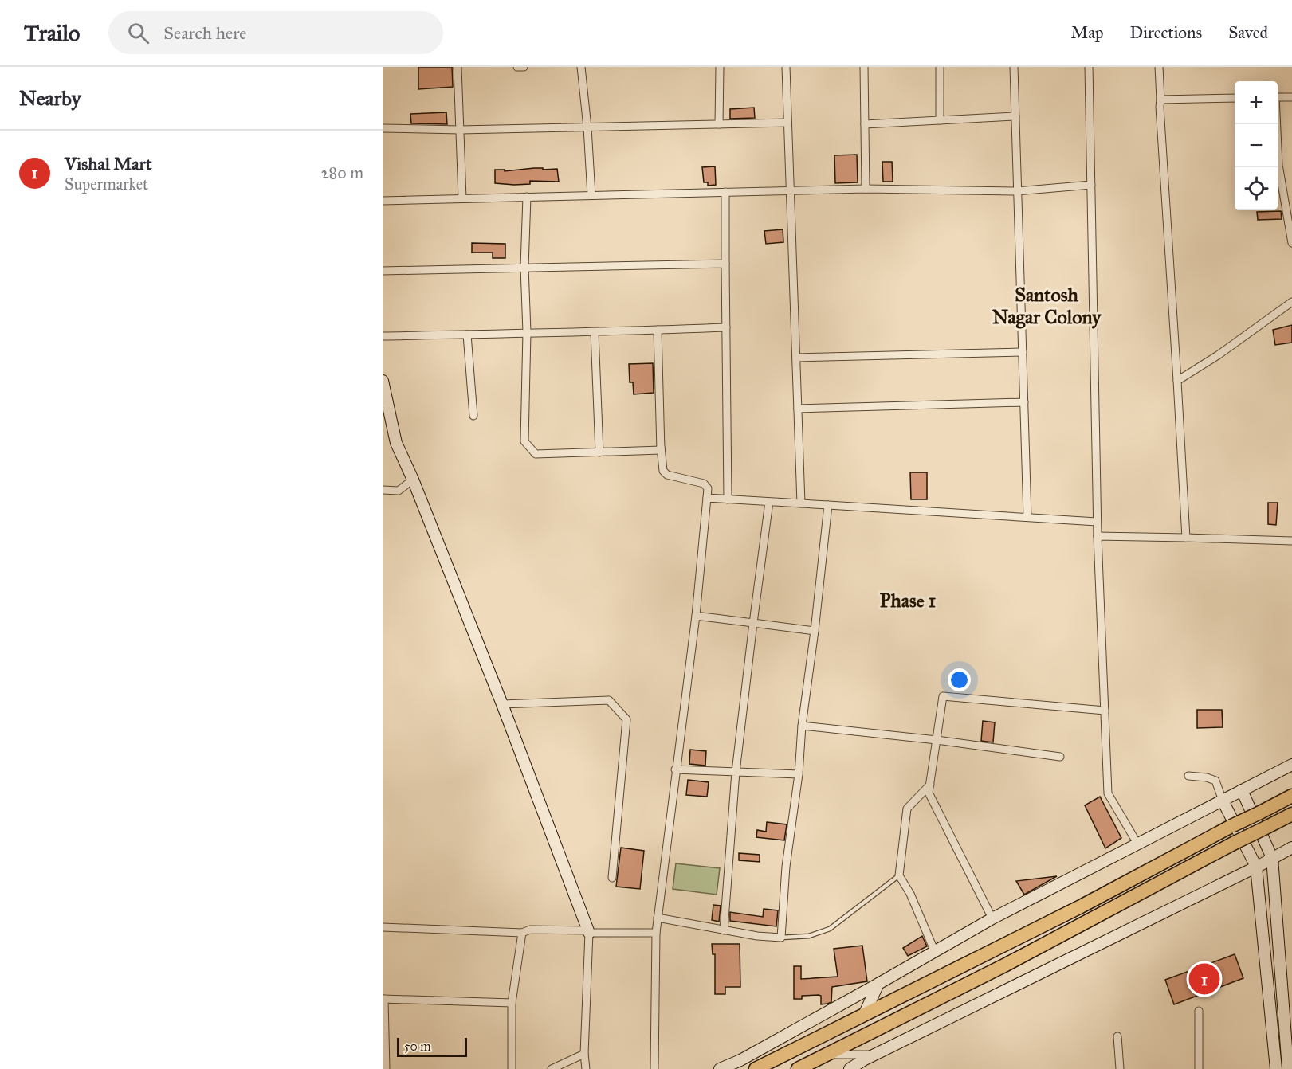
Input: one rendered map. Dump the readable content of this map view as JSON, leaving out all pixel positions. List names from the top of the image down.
{
  "districts": ["Santosh Nagar Colony", "Phase 1"],
  "scale_bar": "50 m",
  "page": {
    "header": "Trailo",
    "search": "Search here",
    "nav": ["Map", "Directions", "Saved"],
    "heading": "Nearby",
    "map_buttons": ["+", "−"],
    "list": [
      {
        "mark": "1",
        "name": "Vishal Mart",
        "note": "Supermarket",
        "value": "280 m"
      }
    ],
    "pins": "1",
    "scale": "50 m"
  }
}
